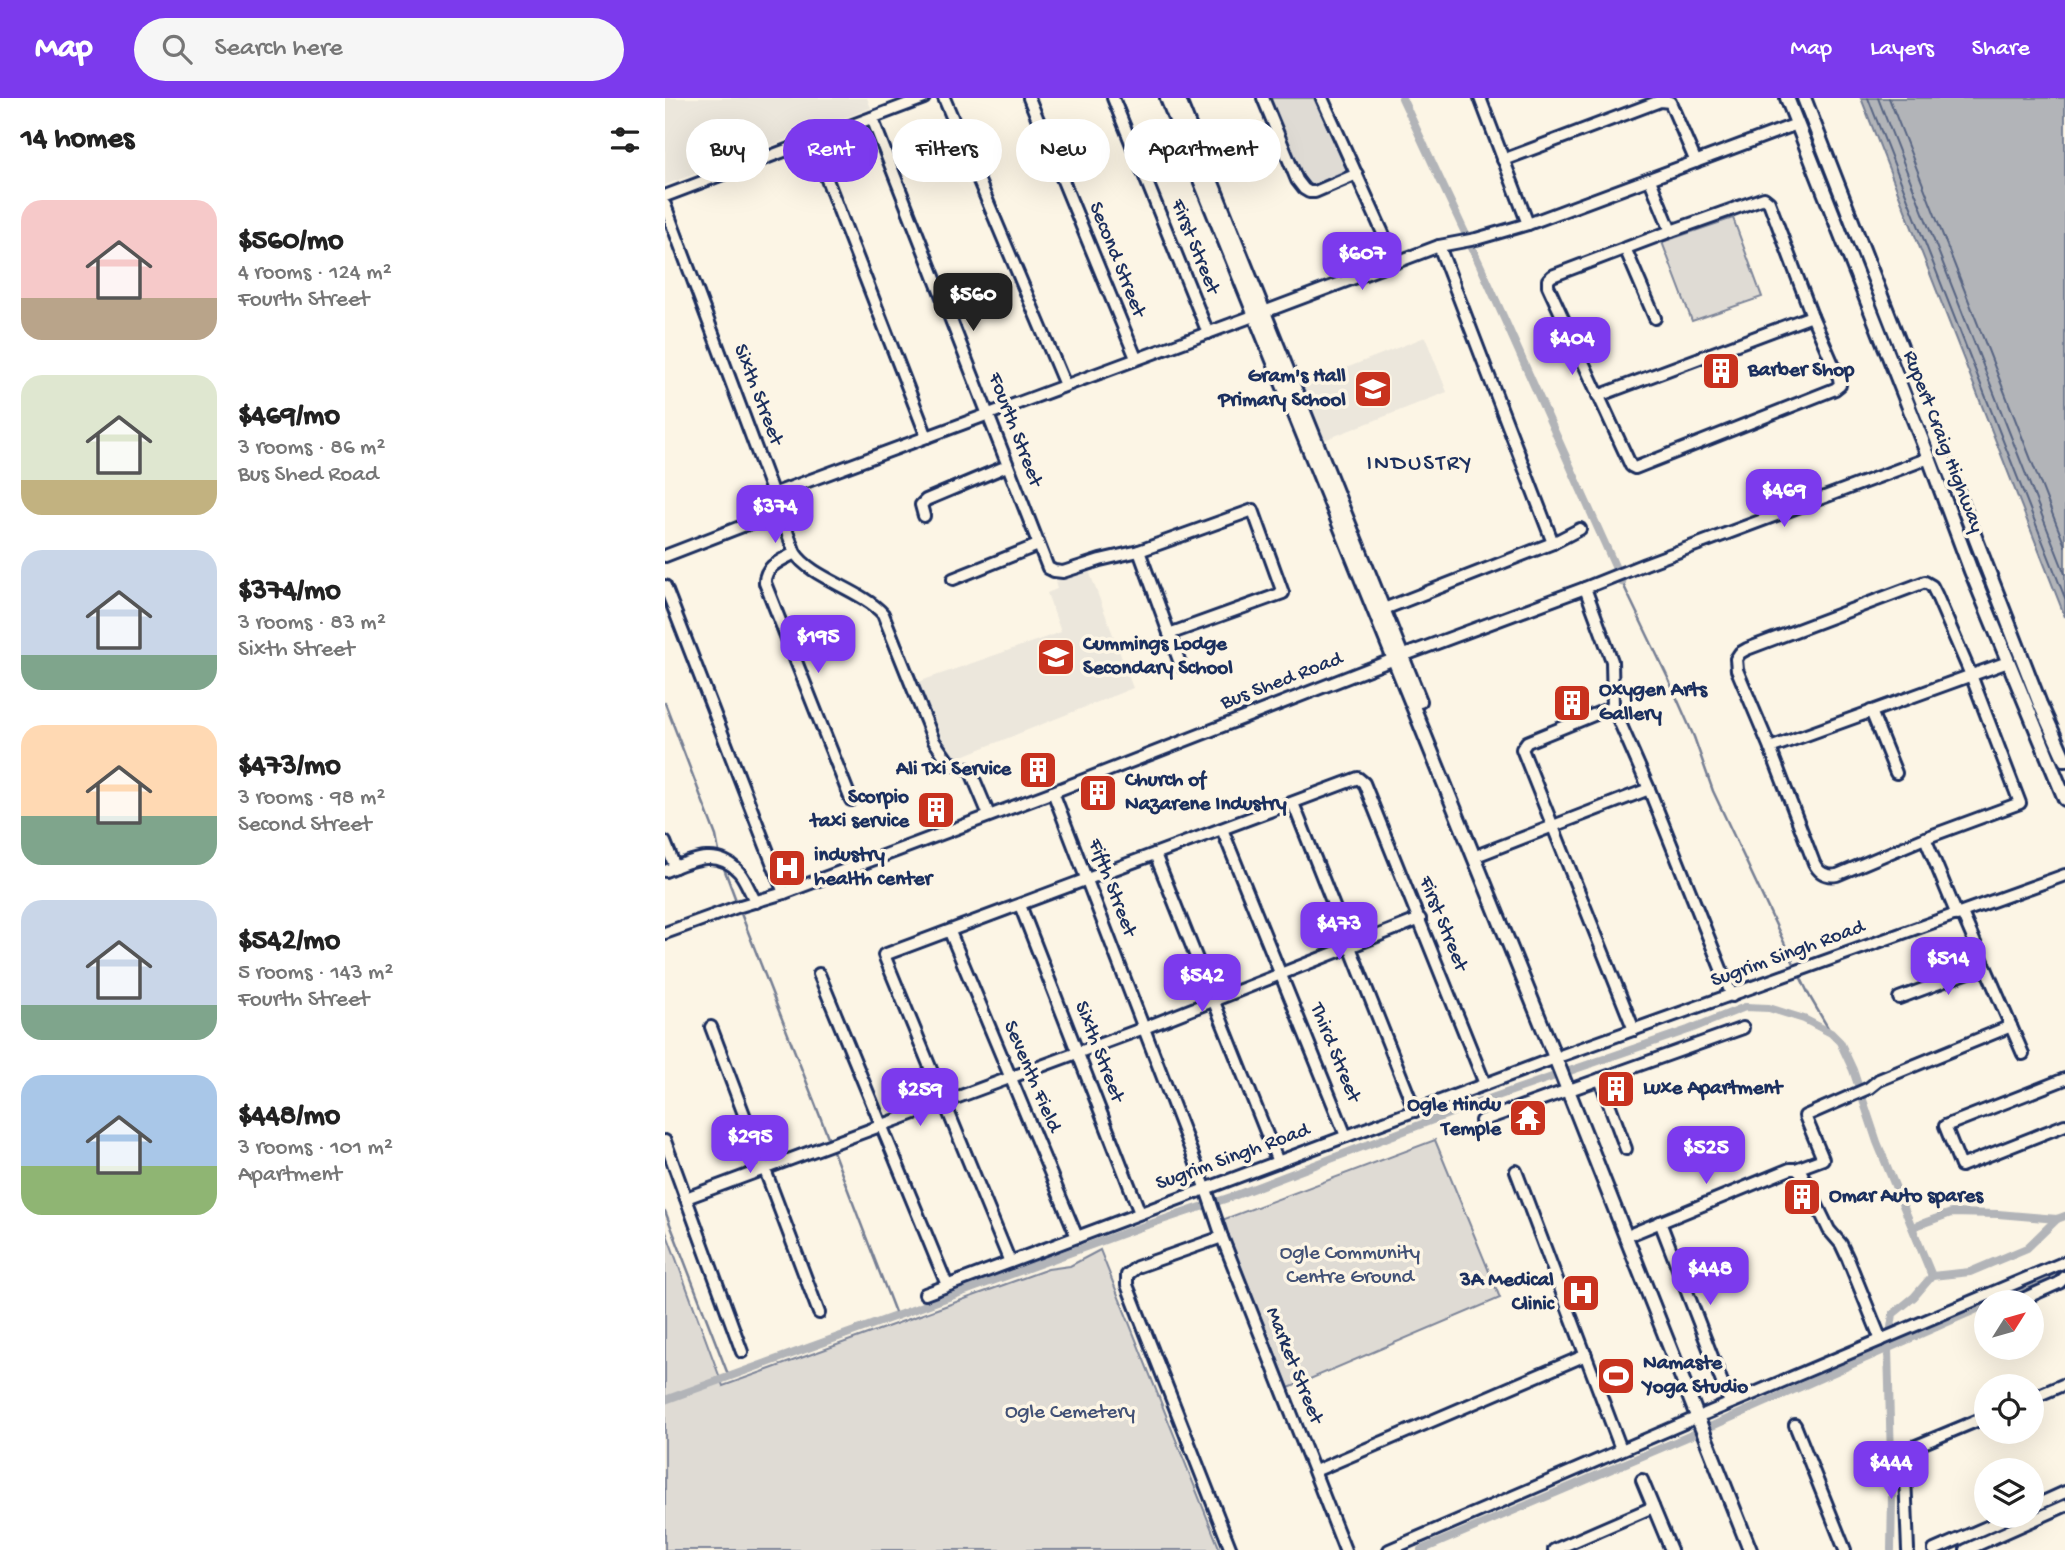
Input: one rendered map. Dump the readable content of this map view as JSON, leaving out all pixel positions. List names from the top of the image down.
{
  "streets": {
    "main road": ["Rupert Craig Highway"],
    "street": [
      "First Street",
      "Second Street",
      "Sixth Street",
      "Fourth Street",
      "Bus Shed Road",
      "Fifth Street",
      "Sugrim Singh Road",
      "Third Street",
      "Seventh Field",
      "Market Street"
    ]
  },
  "crossings": [
    ["First Street", "Sugrim Singh Road"],
    ["Sixth Street", "Sugrim Singh Road"],
    ["Rupert Craig Highway", "Bus Shed Road"],
    ["Bus Shed Road", "Fifth Street"],
    ["Fifth Street", "Sugrim Singh Road"],
    ["Fifth Street", "Market Street"],
    ["Sugrim Singh Road", "Third Street"],
    ["Sugrim Singh Road", "Seventh Field"],
    ["Sugrim Singh Road", "Market Street"]
  ],
  "districts": ["INDUSTRY"],
  "parks": ["Ogle Community Centre Ground", "Ogle Cemetery"],
  "places": {
    "building": [
      "Barber Shop",
      "Oxygen Arts Gallery",
      "Ali Txi Service",
      "Church of Nazarene Industry",
      "Scorpio taxi service",
      "Luxe Apartment",
      "Omar Auto spares"
    ],
    "school or university": ["Gram's Hall Primary School", "Cummings Lodge Secondary School"],
    "hospital": ["industry health center", "3A Medical Clinic"],
    "temple": ["Ogle Hindu Temple"],
    "sports": ["Namaste Yoga Studio"]
  },
  "north": "top right",
  "page": {
    "header": "Map",
    "search": "Search here",
    "nav": ["Map", "Layers", "Share"],
    "heading": "14 homes",
    "chip": [
      "Buy",
      "Rent",
      "Filters",
      "New",
      "Apartment"
    ],
    "list": [
      {
        "name": "$560/mo",
        "note": "4 rooms · 124 m² · Fourth Street"
      },
      {
        "name": "$469/mo",
        "note": "3 rooms · 86 m² · Bus Shed Road"
      },
      {
        "name": "$374/mo",
        "note": "3 rooms · 83 m² · Sixth Street"
      },
      {
        "name": "$473/mo",
        "note": "3 rooms · 98 m² · Second Street"
      },
      {
        "name": "$542/mo",
        "note": "5 rooms · 143 m² · Fourth Street"
      },
      {
        "name": "$448/mo",
        "note": "3 rooms · 101 m² · Apartment"
      }
    ],
    "price": [
      "$607",
      "$560",
      "$404",
      "$469",
      "$374",
      "$195",
      "$473",
      "$514",
      "$542",
      "$259",
      "$295",
      "$525",
      "$448",
      "$444"
    ]
  }
}
